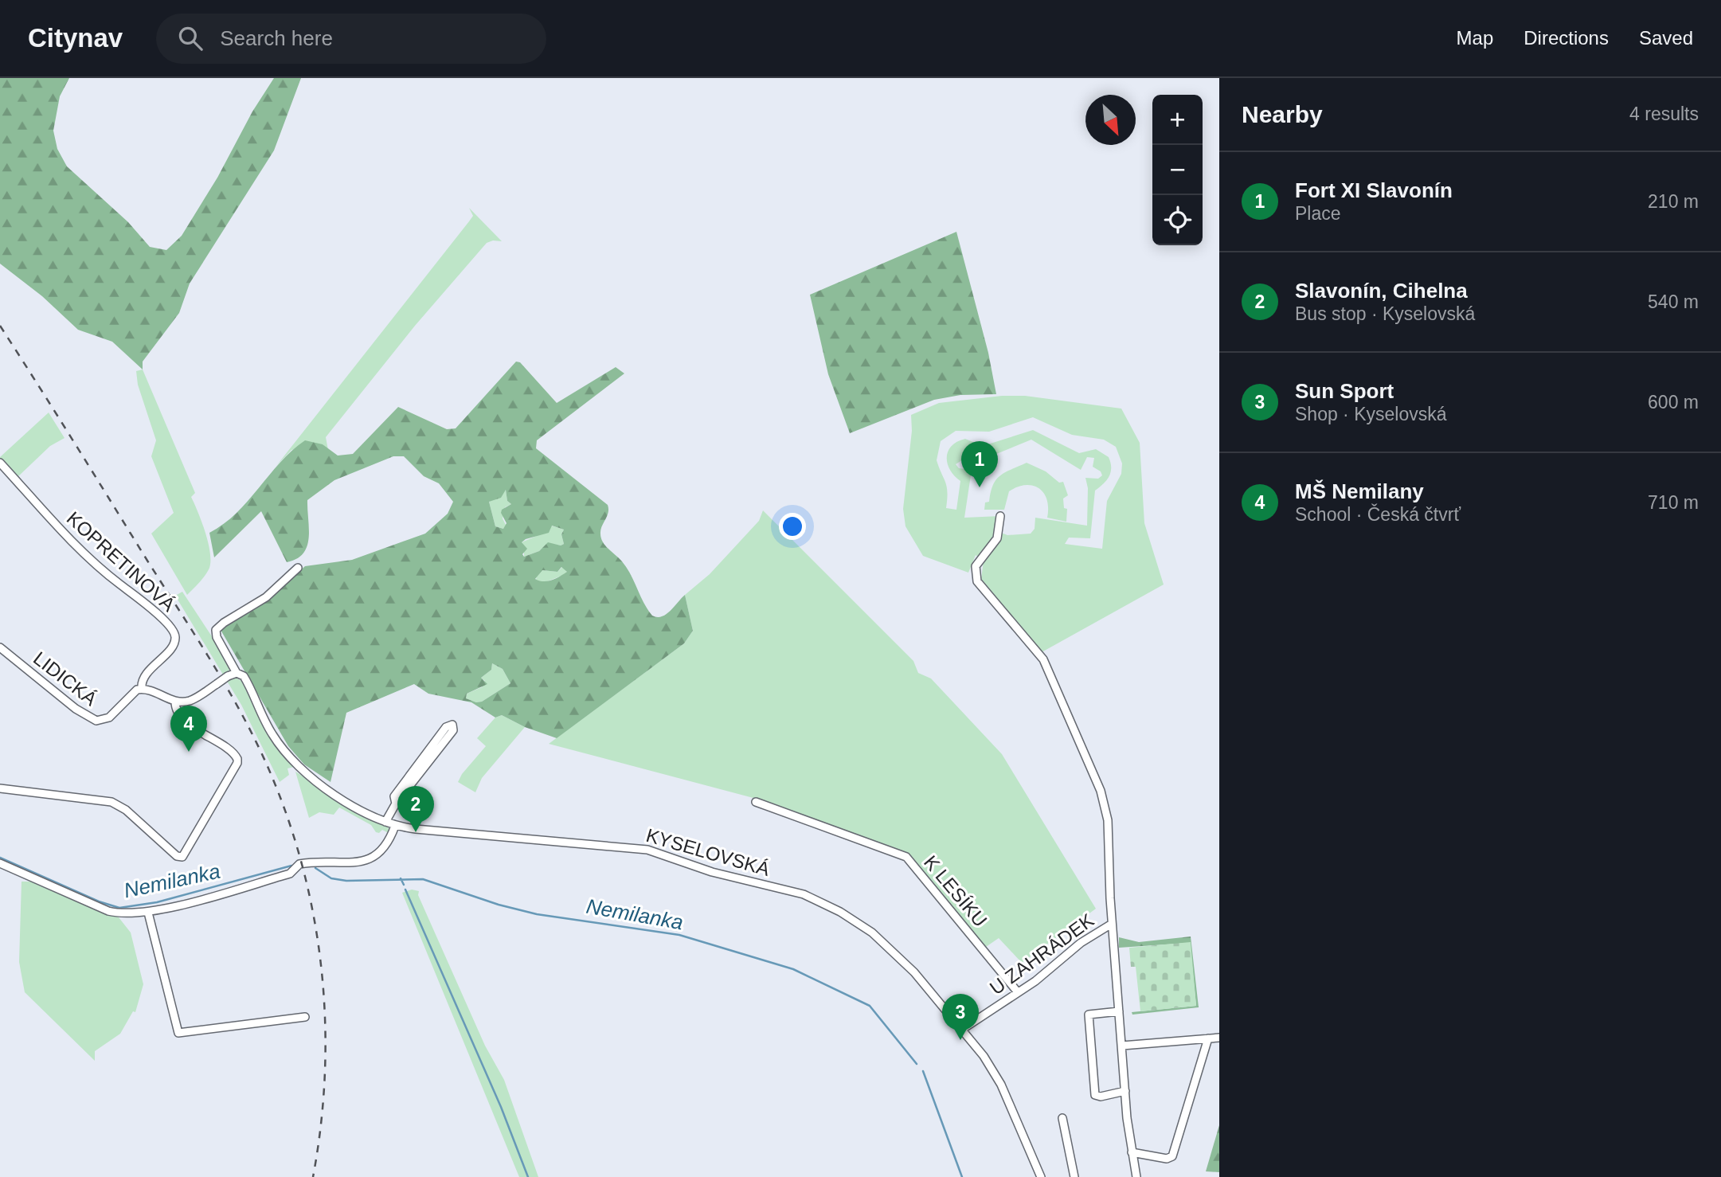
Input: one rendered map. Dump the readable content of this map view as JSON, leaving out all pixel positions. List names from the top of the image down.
{
  "streets": {
    "street": [
      "KOPRETINOVÁ",
      "LIDICKÁ",
      "KYSELOVSKÁ",
      "K LESÍKU",
      "U ZAHRÁDEK"
    ]
  },
  "crossings": [
    ["KOPRETINOVÁ", "LIDICKÁ"],
    ["KYSELOVSKÁ", "U ZAHRÁDEK"],
    ["K LESÍKU", "U ZAHRÁDEK"]
  ],
  "water": ["Nemilanka"],
  "north": "bottom right",
  "page": {
    "header": "Citynav",
    "search": "Search here",
    "nav": ["Map", "Directions", "Saved"],
    "heading": ["Nearby", "4 results"],
    "map_buttons": ["+", "−"],
    "list": [
      {
        "mark": "1",
        "name": "Fort XI Slavonín",
        "note": "Place",
        "value": "210 m"
      },
      {
        "mark": "2",
        "name": "Slavonín, Cihelna",
        "note": "Bus stop · Kyselovská",
        "value": "540 m"
      },
      {
        "mark": "3",
        "name": "Sun Sport",
        "note": "Shop · Kyselovská",
        "value": "600 m"
      },
      {
        "mark": "4",
        "name": "MŠ Nemilany",
        "note": "School · Česká čtvrť",
        "value": "710 m"
      }
    ],
    "pins": [
      "1",
      "4",
      "2",
      "3"
    ]
  }
}
